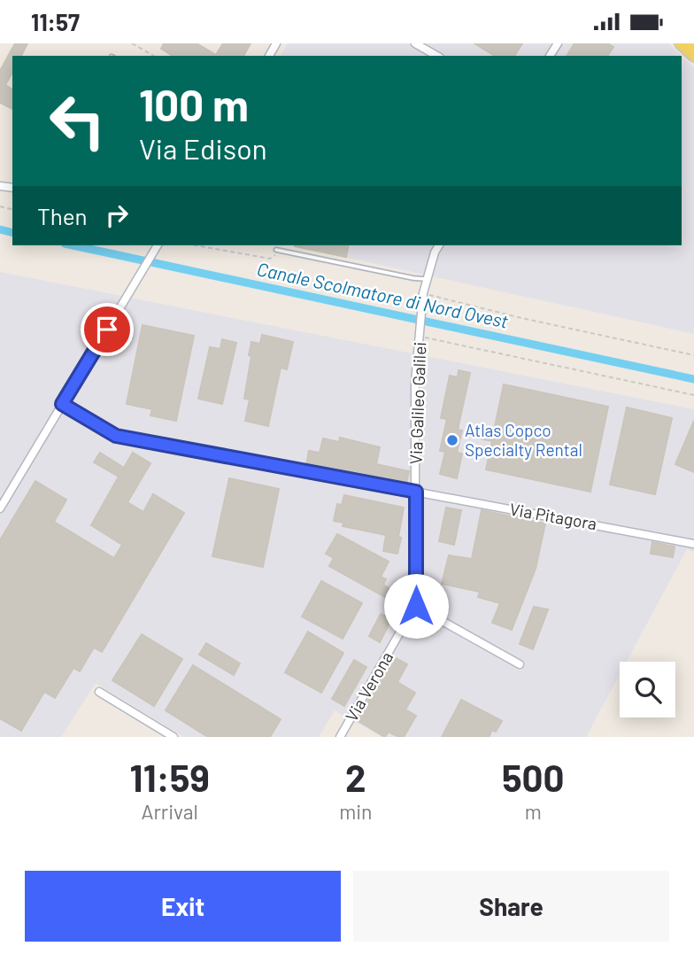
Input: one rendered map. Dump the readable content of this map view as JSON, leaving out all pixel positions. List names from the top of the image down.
{
  "streets": {
    "street": ["Via Galileo Galilei", "Via Pitagora", "Via Verona"]
  },
  "crossings": [
    ["Via Galileo Galilei", "Via Pitagora"]
  ],
  "water": ["Canale Scolmatore di Nord Ovest"],
  "places": ["Atlas Copco Specialty Rental"],
  "page": {
    "status": "11:57",
    "turn": ["100 m", "Via Edison"],
    "then": "Then",
    "eta": [
      "11:59",
      "Arrival",
      "2",
      "min",
      "500",
      "m"
    ],
    "buttons": ["Exit", "Share"]
  }
}
